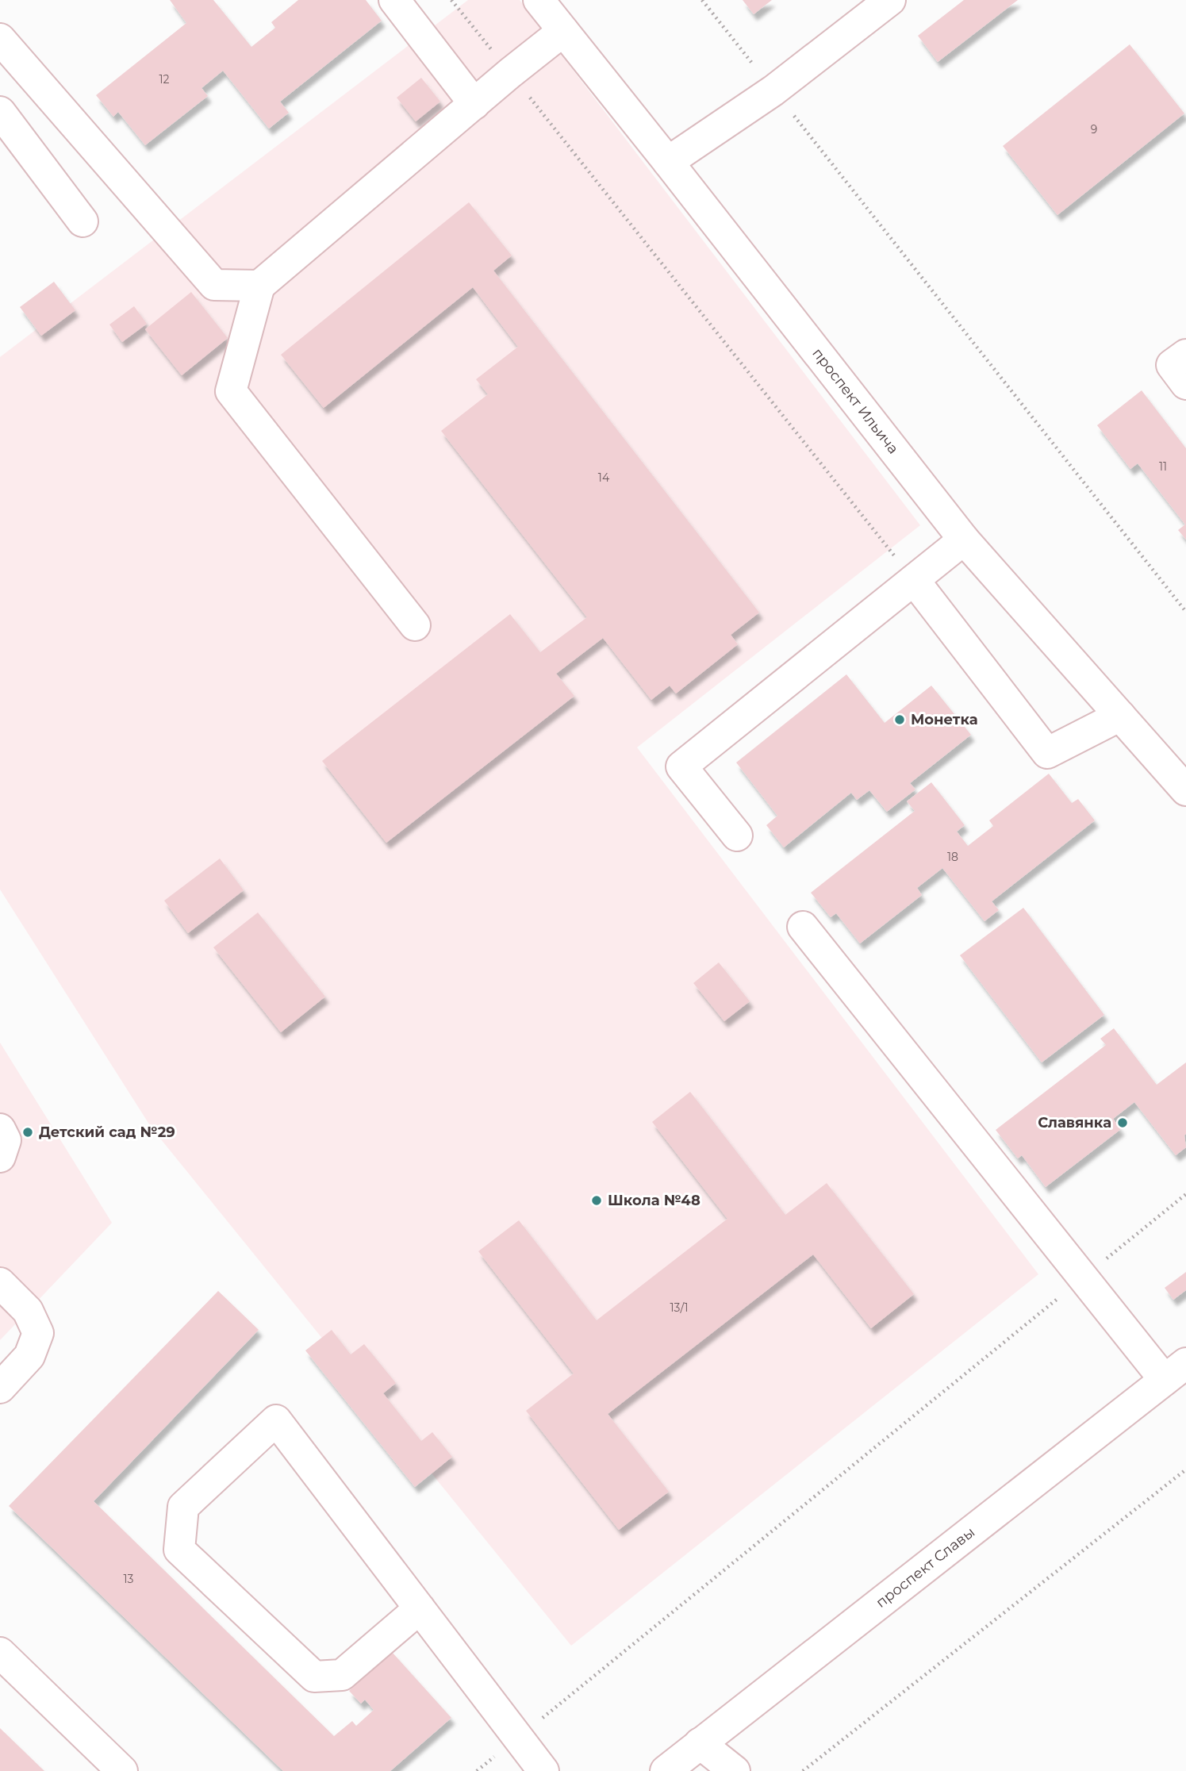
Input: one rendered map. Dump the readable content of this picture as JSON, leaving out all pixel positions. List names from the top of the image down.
{
  "streets": {
    "street": ["проспект Ильича", "проспект Славы"]
  },
  "places": [
    "Монетка",
    "Славянка",
    "Детский сад №29",
    "Школа №48"
  ],
  "house_numbers": [
    "12",
    "9",
    "11",
    "14",
    "18",
    "13/1",
    "13"
  ]
}
